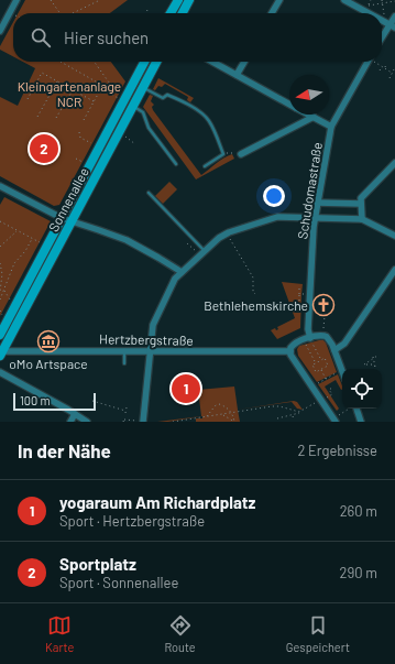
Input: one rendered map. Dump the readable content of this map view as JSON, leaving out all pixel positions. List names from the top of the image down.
{
  "streets": {
    "main road": ["Sonnenallee"],
    "street": ["Schudomastraße", "Hertzbergstraße"]
  },
  "crossings": [
    ["Sonnenallee", "Hertzbergstraße"]
  ],
  "parks": ["Kleingartenanlage NCR"],
  "places": {
    "church": ["Bethlehemskirche"],
    "museum": ["oMo Artspace"]
  },
  "scale_bar": "100 m",
  "north": "left",
  "page": {
    "search": "Hier suchen",
    "pins": ["2", "1"],
    "scale": "100 m",
    "heading": ["In der Nähe", "2 Ergebnisse"],
    "list": [
      {
        "mark": "1",
        "name": "yogaraum Am Richardplatz",
        "note": "Sport · Hertzbergstraße",
        "value": "260 m"
      },
      {
        "mark": "2",
        "name": "Sportplatz",
        "note": "Sport · Sonnenallee",
        "value": "290 m"
      }
    ],
    "nav": ["Karte", "Route", "Gespeichert"]
  }
}
